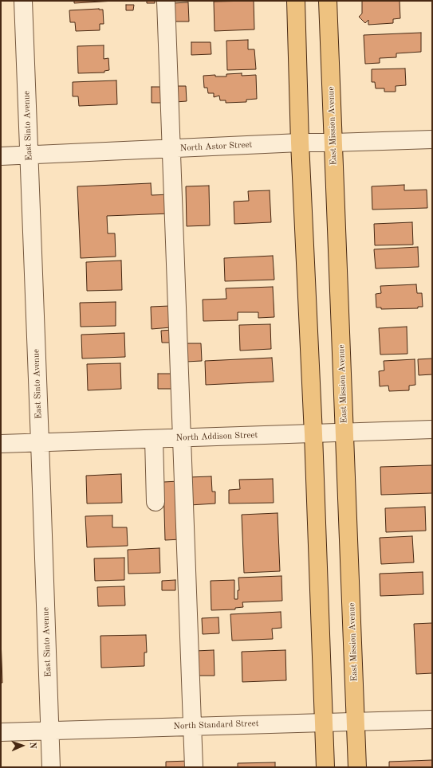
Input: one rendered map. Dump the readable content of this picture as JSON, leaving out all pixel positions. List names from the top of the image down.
{
  "streets": {
    "main road": ["East Mission Avenue"],
    "street": [
      "East Sinto Avenue",
      "North Astor Street",
      "North Addison Street",
      "North Standard Street"
    ]
  },
  "crossings": [
    ["East Sinto Avenue", "North Astor Street"],
    ["East Sinto Avenue", "North Addison Street"],
    ["East Sinto Avenue", "North Standard Street"],
    ["East Mission Avenue", "North Astor Street"],
    ["East Mission Avenue", "North Addison Street"],
    ["East Mission Avenue", "North Standard Street"]
  ],
  "north": "right"
}
